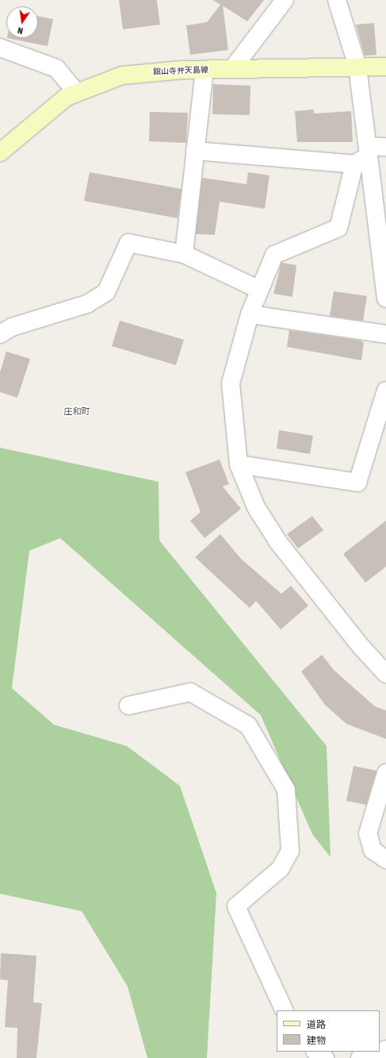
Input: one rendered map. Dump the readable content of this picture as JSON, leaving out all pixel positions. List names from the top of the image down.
{
  "streets": {
    "main road": ["舘山寺弁天島線"]
  },
  "districts": ["庄和町"],
  "legend": ["道路", "建物"],
  "north": "bottom"
}
